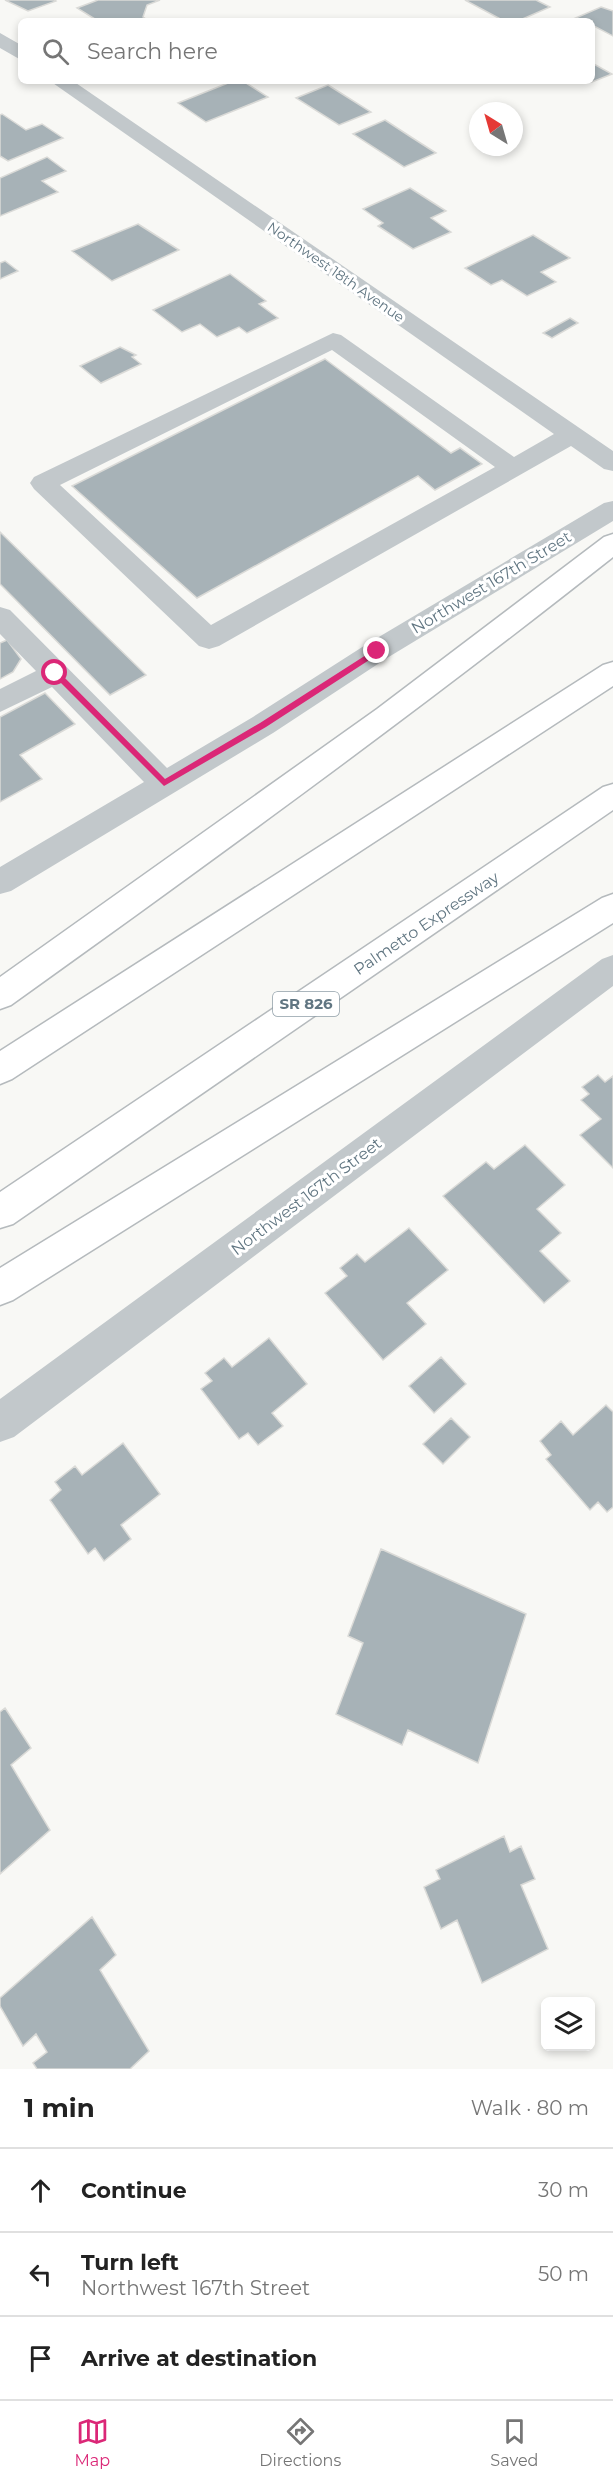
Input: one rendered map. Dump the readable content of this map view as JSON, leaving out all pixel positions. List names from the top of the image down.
{
  "streets": {
    "highway": ["Palmetto Expressway", "SR 826"],
    "street": ["Northwest 18th Avenue", "Northwest 167th Street"]
  },
  "north": "top left",
  "page": {
    "search": "Search here",
    "heading": ["1 min", "Walk · 80 m"],
    "list": [
      ["Continue", "30 m"],
      ["Turn left", "Northwest 167th Street", "50 m"],
      "Arrive at destination"
    ],
    "nav": ["Map", "Directions", "Saved"]
  }
}
